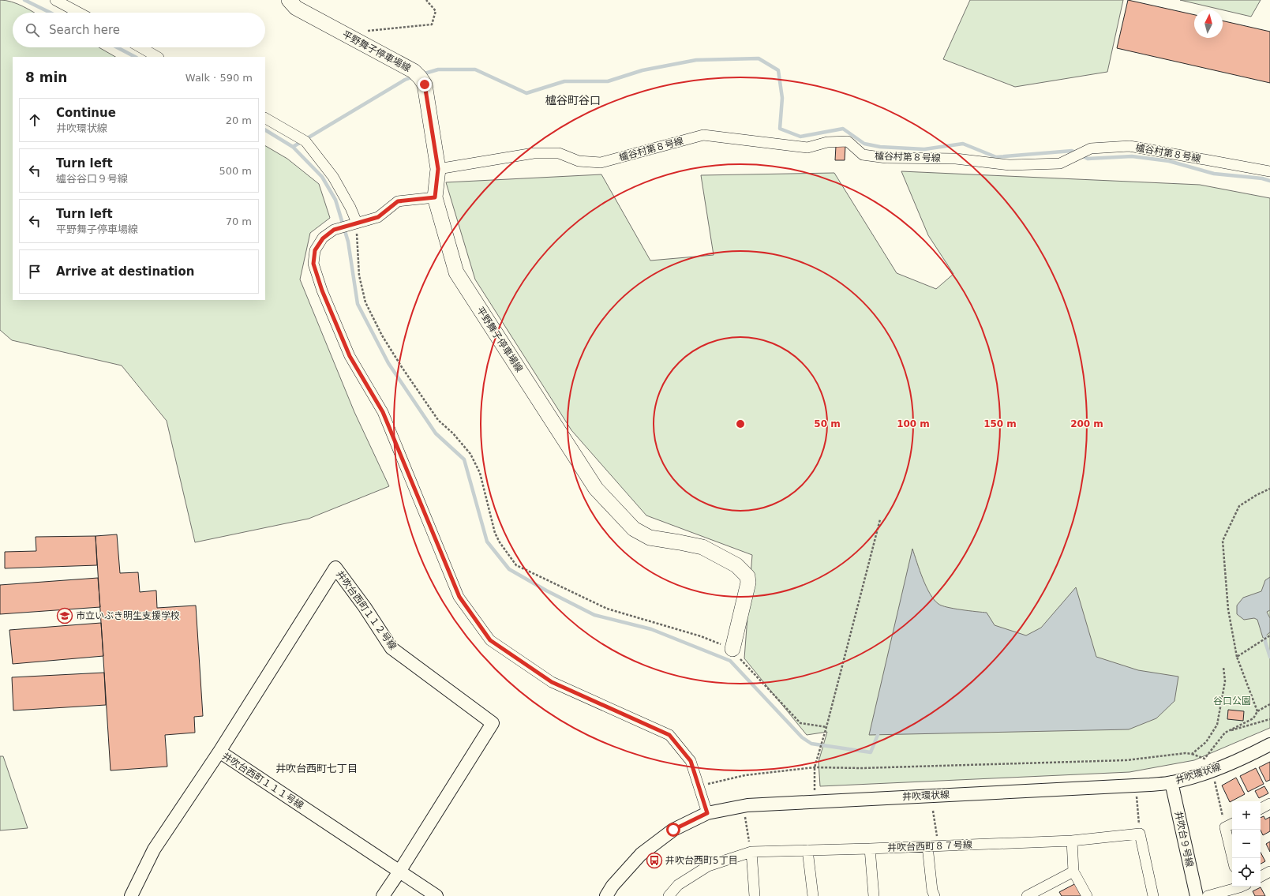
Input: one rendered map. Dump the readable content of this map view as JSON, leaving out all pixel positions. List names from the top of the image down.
{
  "streets": {
    "main road": ["平野舞子停車場線"],
    "street": [
      "櫨谷村第８号線",
      "井吹台西町１１２号線",
      "井吹環状線",
      "井吹台西町１１１号線",
      "井吹台９号線",
      "井吹台西町８７号線"
    ]
  },
  "crossings": [
    ["平野舞子停車場線", "櫨谷村第８号線"],
    ["井吹台西町１１２号線", "井吹台西町１１１号線"],
    ["井吹環状線", "井吹台９号線"]
  ],
  "districts": ["櫨谷町谷口", "井吹台西町七丁目"],
  "parks": ["谷口公園"],
  "places": {
    "school or university": ["市立いぶき明生支援学校"],
    "bus stop": ["井吹台西町5丁目"]
  },
  "north": "top",
  "page": {
    "search": "Search here",
    "heading": ["8 min", "Walk · 590 m"],
    "list": [
      ["Continue", "井吹環状線", "20 m"],
      ["Turn left", "櫨谷谷口９号線", "500 m"],
      ["Turn left", "平野舞子停車場線", "70 m"],
      "Arrive at destination"
    ],
    "map_buttons": ["+", "−"]
  },
  "rings": [
    "50 m",
    "100 m",
    "150 m",
    "200 m"
  ]
}
